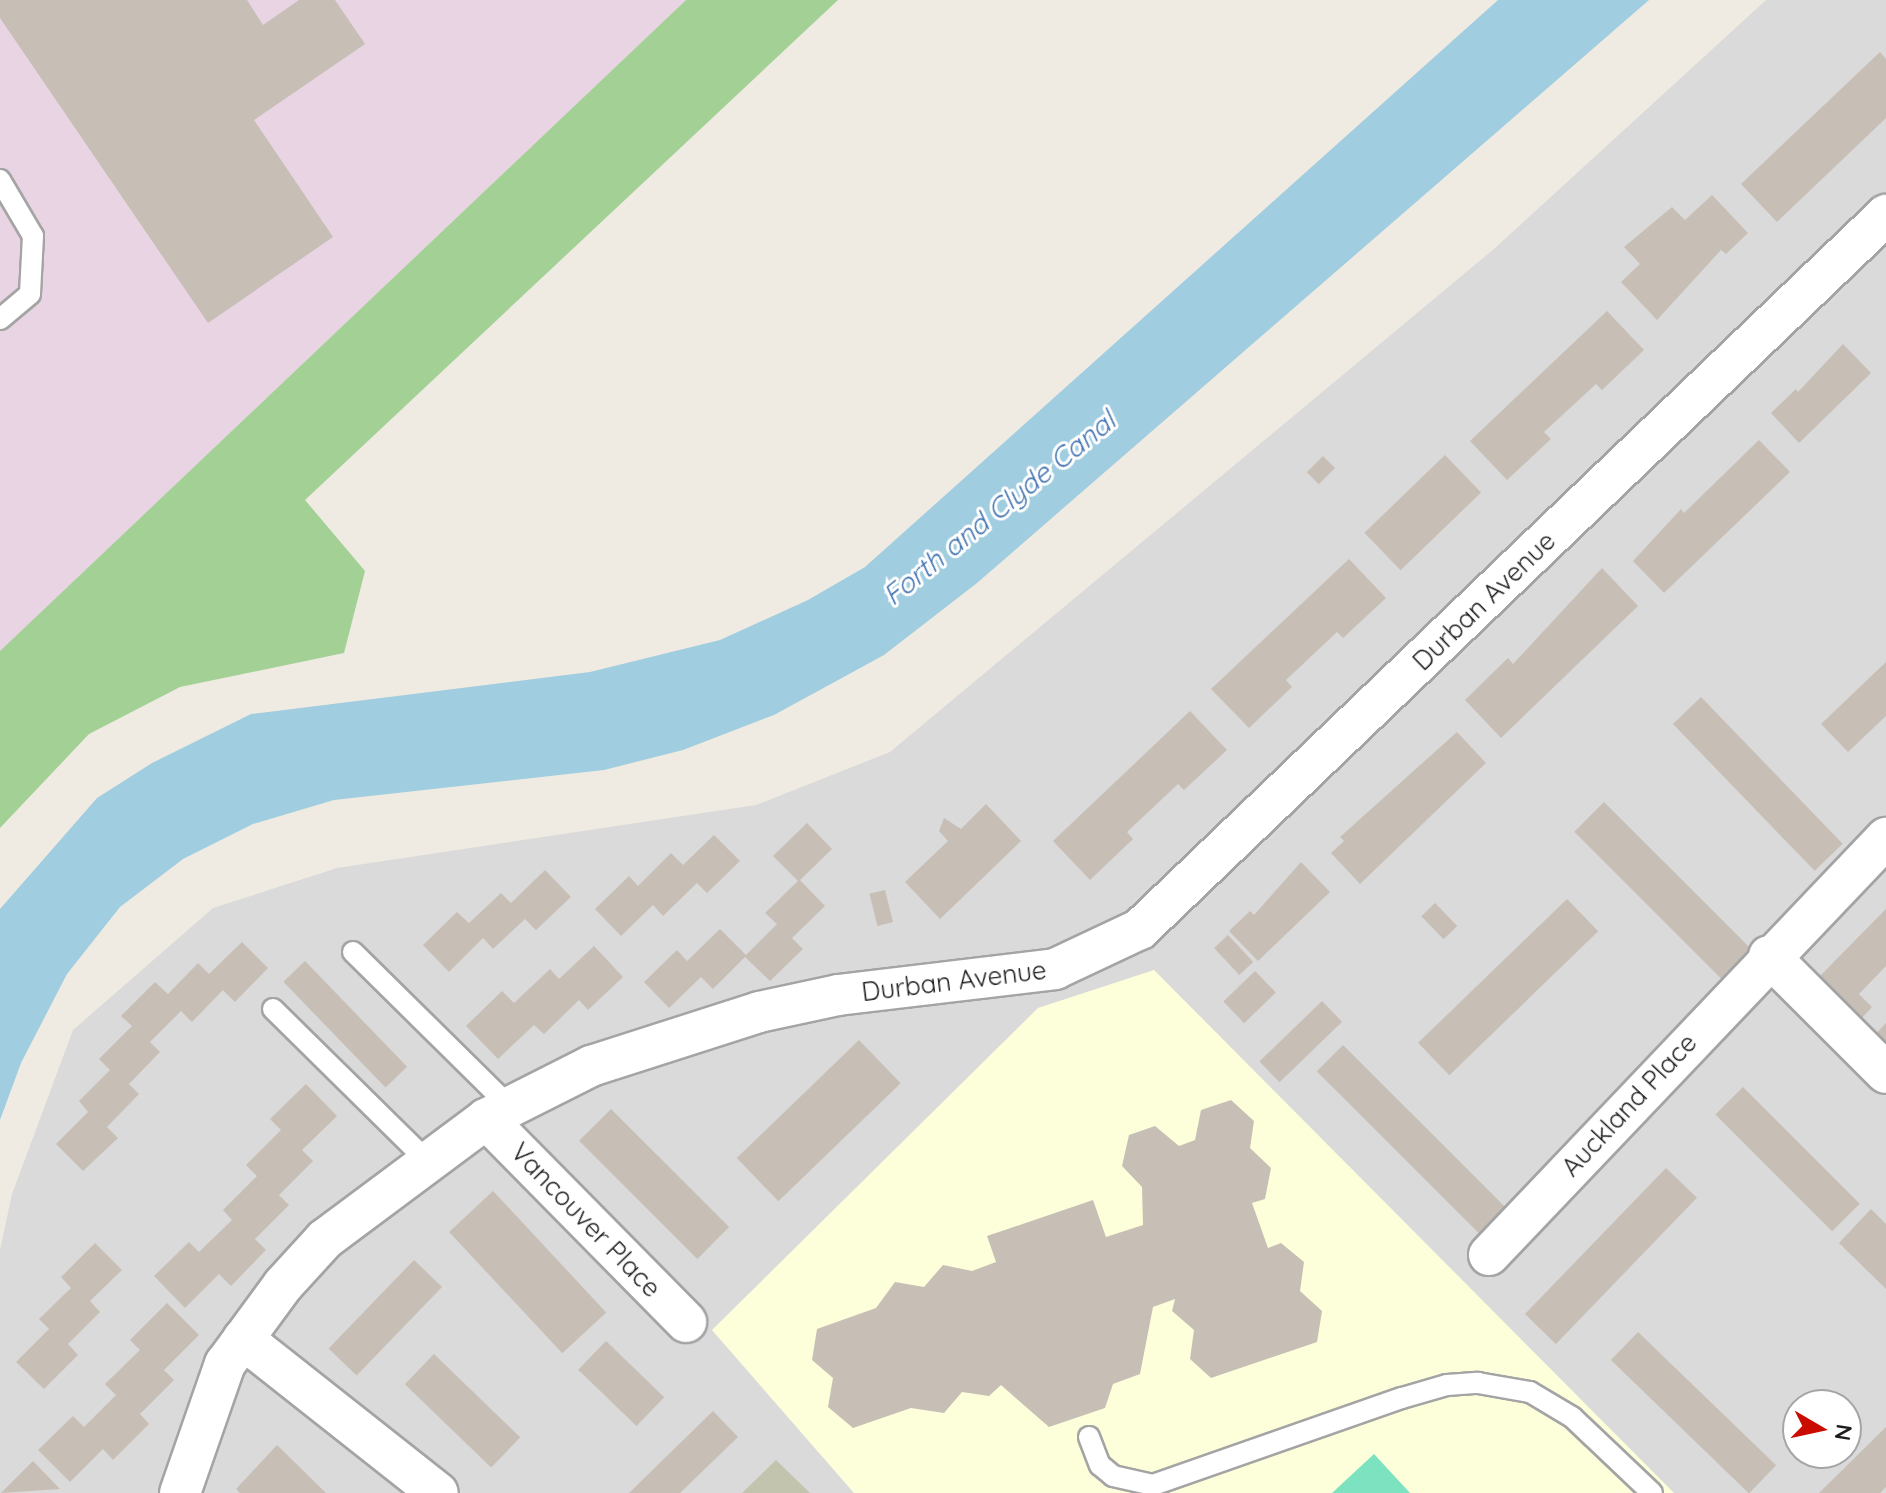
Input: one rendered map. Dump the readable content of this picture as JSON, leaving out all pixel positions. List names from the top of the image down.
{
  "streets": {
    "street": ["Durban Avenue", "Auckland Place", "Vancouver Place"]
  },
  "crossings": [
    ["Durban Avenue", "Vancouver Place"]
  ],
  "water": ["Forth and Clyde Canal"],
  "north": "right"
}
